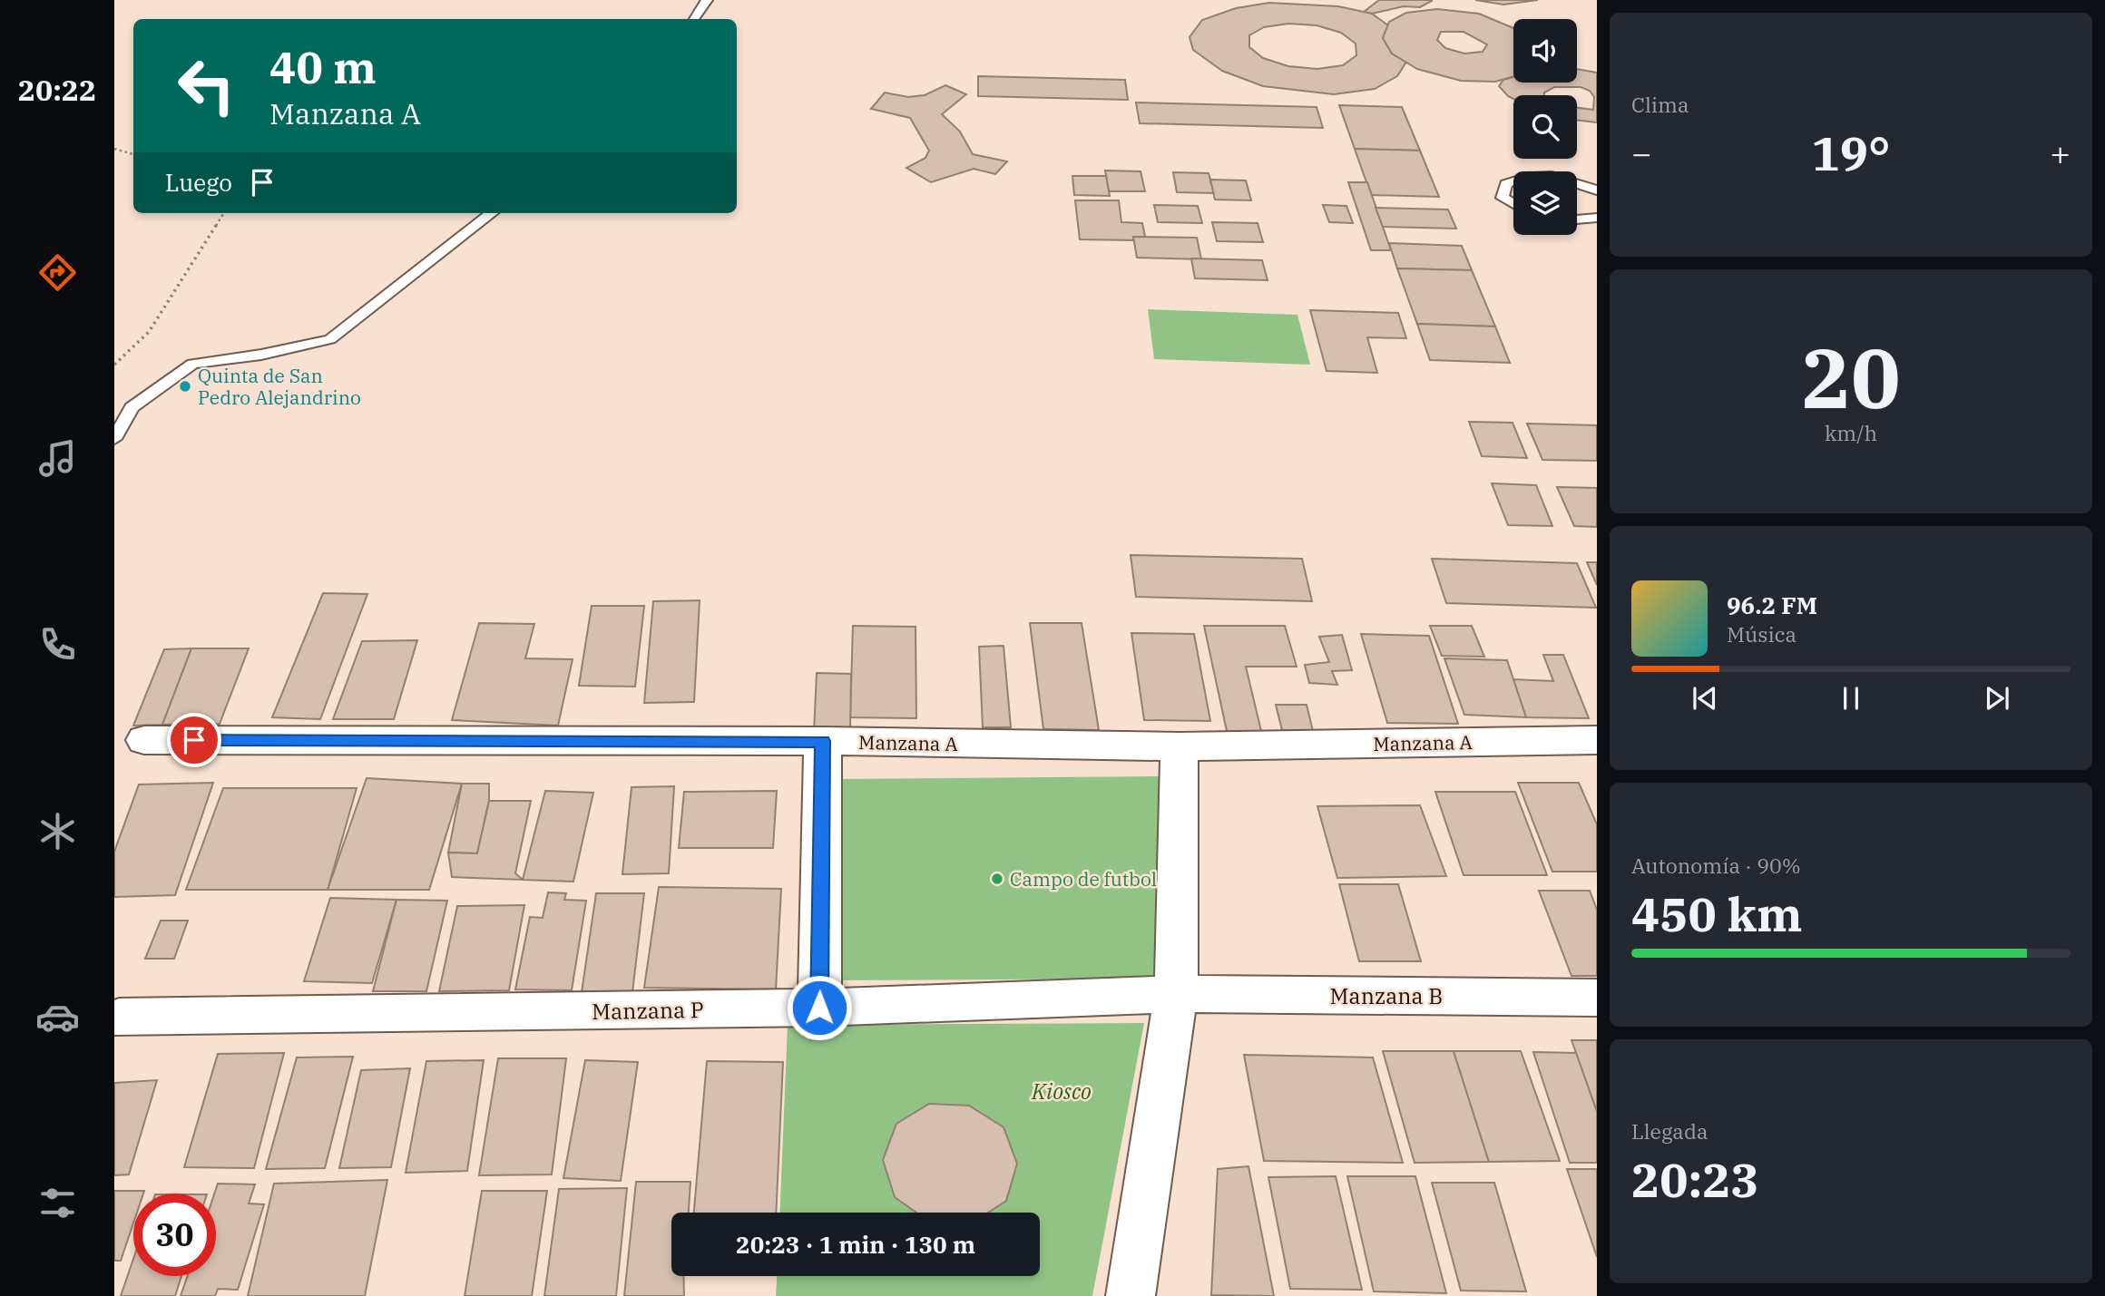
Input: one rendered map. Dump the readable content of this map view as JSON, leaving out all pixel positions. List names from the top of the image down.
{
  "streets": {
    "street": ["Manzana A", "Manzana B", "Manzana P"]
  },
  "crossings": [
    ["Manzana B", "Manzana P"]
  ],
  "parks": ["Kiosco"],
  "places": ["Quinta de San Pedro Alejandrino", "Campo de futbol"],
  "page": {
    "tabs": "20:22",
    "tile": [
      "Clima",
      ["20", "km/h"],
      ["Autonomía · 90%", "450 km"],
      ["Llegada", "20:23"]
    ],
    "turn": ["40 m", "Manzana A"],
    "heat": ["−", "19°", "+"],
    "then": "Luego",
    "song": ["96.2 FM", "Música"],
    "limit": "30",
    "trip": "20:23 · 1 min · 130 m"
  }
}
